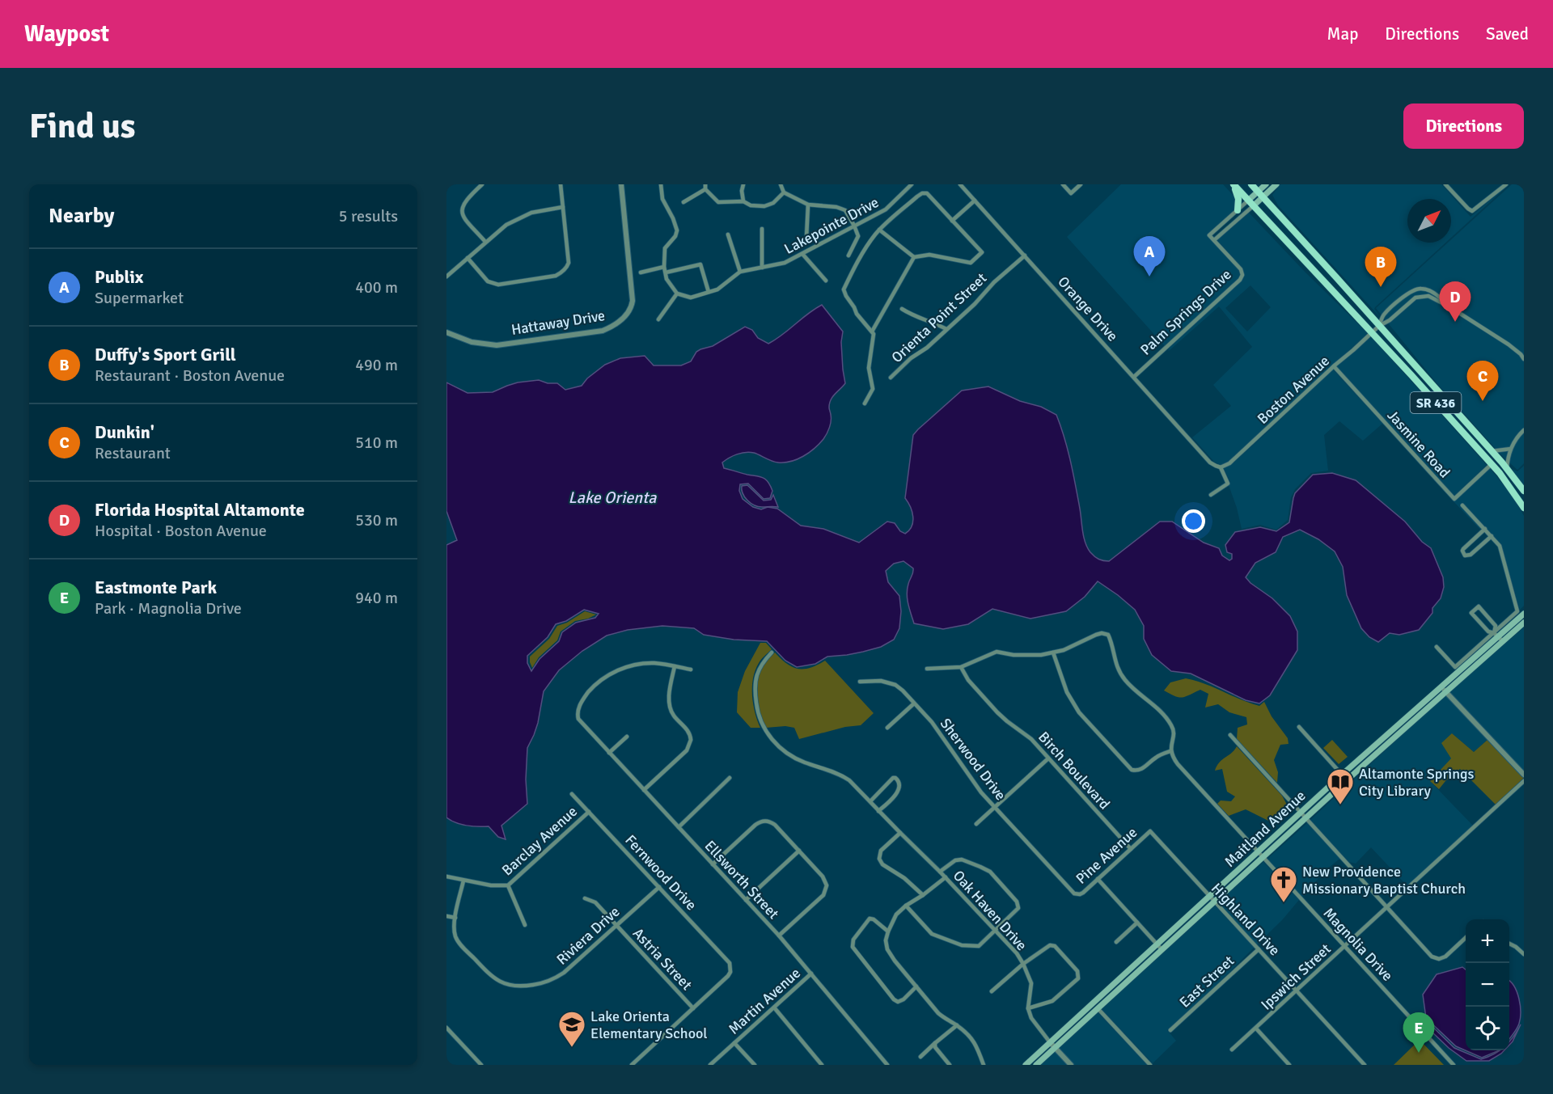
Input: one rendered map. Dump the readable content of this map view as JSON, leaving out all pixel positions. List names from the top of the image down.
{
  "streets": {
    "main road": ["Palm Springs Drive", "SR 436", "Maitland Avenue"],
    "street": [
      "Lakepointe Drive",
      "Orange Drive",
      "Orienta Point Street",
      "Hattaway Drive",
      "Boston Avenue",
      "Jasmine Road",
      "Sherwood Drive",
      "Birch Boulevard",
      "Barclay Avenue",
      "Pine Avenue",
      "Fernwood Drive",
      "Ellsworth Street",
      "Oak Haven Drive",
      "Highland Drive",
      "Riviera Drive",
      "Magnolia Drive",
      "Astria Street",
      "Ipswich Street",
      "East Street",
      "Martin Avenue"
    ]
  },
  "crossings": [
    ["Orange Drive", "Palm Springs Drive"],
    ["Orange Drive", "Orienta Point Street"],
    ["Orange Drive", "Boston Avenue"],
    ["Palm Springs Drive", "SR 436"],
    ["Boston Avenue", "SR 436"],
    ["Boston Avenue", "Jasmine Road"],
    ["SR 436", "Jasmine Road"],
    ["Sherwood Drive", "Pine Avenue"],
    ["Birch Boulevard", "Pine Avenue"],
    ["Maitland Avenue", "Highland Drive"],
    ["Maitland Avenue", "Magnolia Drive"],
    ["Barclay Avenue", "Fernwood Drive"],
    ["Barclay Avenue", "Riviera Drive"],
    ["Pine Avenue", "Highland Drive"],
    ["Fernwood Drive", "Riviera Drive"],
    ["Fernwood Drive", "Astria Street"],
    ["Ellsworth Street", "Martin Avenue"],
    ["Highland Drive", "Ipswich Street"],
    ["Highland Drive", "East Street"],
    ["Riviera Drive", "Astria Street"],
    ["Magnolia Drive", "Ipswich Street"]
  ],
  "water": ["Lake Orienta"],
  "places": {
    "library": ["Altamonte Springs City Library"],
    "church": ["New Providence Missionary Baptist Church"],
    "school or university": ["Lake Orienta Elementary School"]
  },
  "north": "top right",
  "page": {
    "header": "Waypost",
    "nav": ["Map", "Directions", "Saved"],
    "buttons": "Directions",
    "title": "Find us",
    "heading": ["Nearby", "5 results"],
    "pins": [
      "A",
      "B",
      "D",
      "C",
      "E"
    ],
    "list": [
      {
        "mark": "A",
        "name": "Publix",
        "note": "Supermarket",
        "value": "400 m"
      },
      {
        "mark": "B",
        "name": "Duffy's Sport Grill",
        "note": "Restaurant · Boston Avenue",
        "value": "490 m"
      },
      {
        "mark": "C",
        "name": "Dunkin'",
        "note": "Restaurant",
        "value": "510 m"
      },
      {
        "mark": "D",
        "name": "Florida Hospital Altamonte",
        "note": "Hospital · Boston Avenue",
        "value": "530 m"
      },
      {
        "mark": "E",
        "name": "Eastmonte Park",
        "note": "Park · Magnolia Drive",
        "value": "940 m"
      }
    ],
    "map_buttons": ["+", "−"]
  }
}
